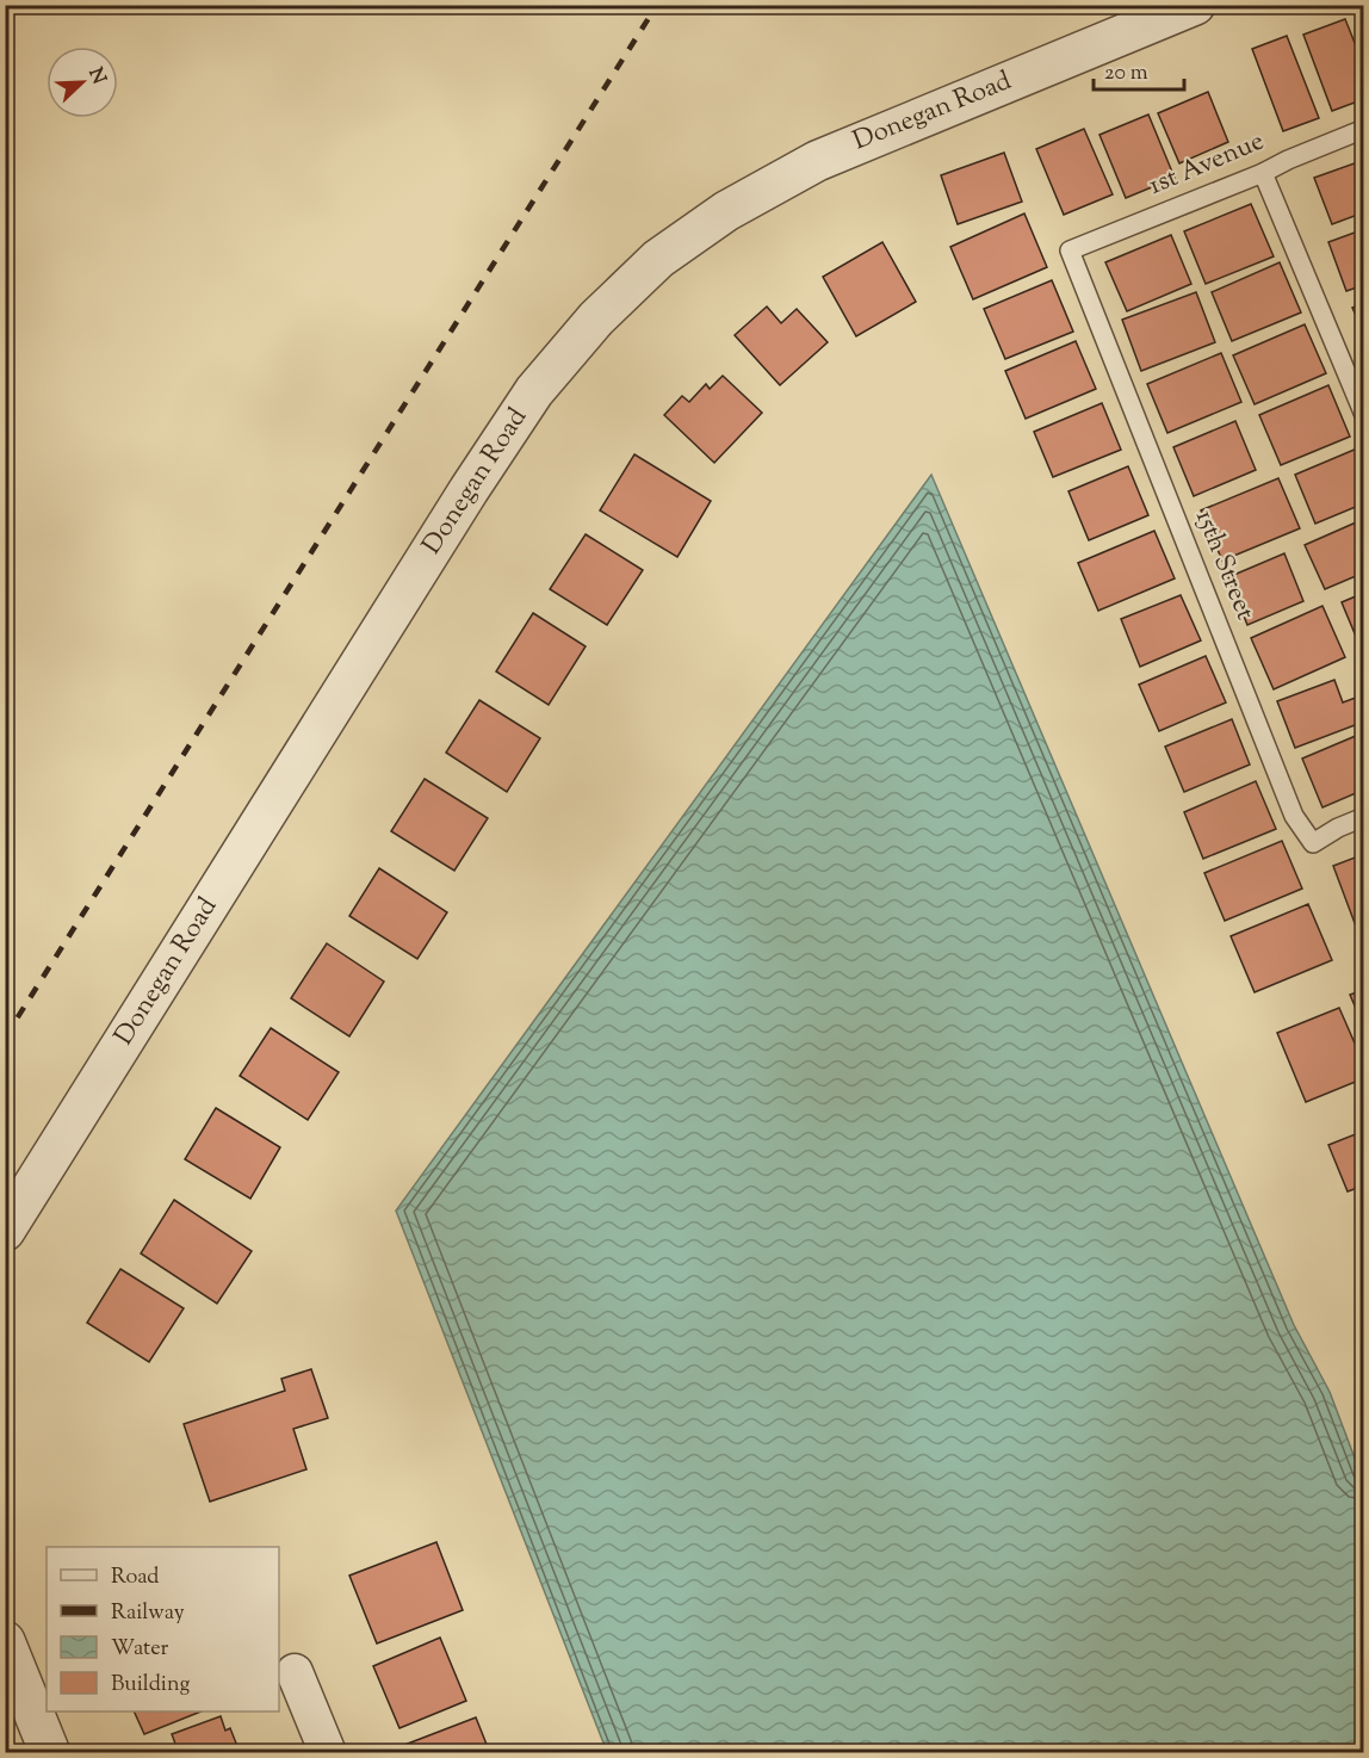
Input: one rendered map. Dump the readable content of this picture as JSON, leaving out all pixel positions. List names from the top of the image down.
{
  "streets": {
    "street": ["Donegan Road"],
    "lane": ["1st Avenue", "15th Street"]
  },
  "crossings": [
    ["1st Avenue", "15th Street"]
  ],
  "legend": [
    "Road",
    "Railway",
    "Water",
    "Building"
  ],
  "scale_bar": "20 m",
  "north": "top right"
}
